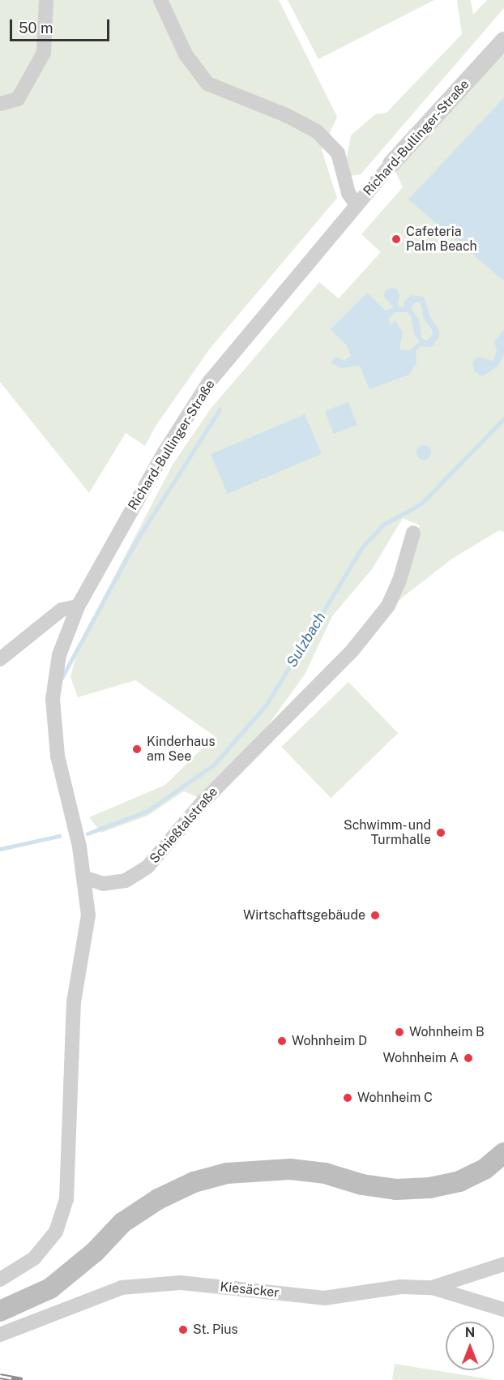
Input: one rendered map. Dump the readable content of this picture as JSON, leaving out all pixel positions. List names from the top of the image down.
{
  "streets": {
    "street": ["Richard-Bullinger-Straße", "Schießtalstraße", "Kiesäcker"]
  },
  "crossings": [
    ["Richard-Bullinger-Straße", "Schießtalstraße"]
  ],
  "water": ["Sulzbach"],
  "places": [
    "Cafeteria Palm Beach",
    "Kinderhaus am See",
    "Schwimm- und Turmhalle",
    "Wirtschaftsgebäude",
    "Wohnheim B",
    "Wohnheim D",
    "Wohnheim A",
    "Wohnheim C",
    "St. Pius"
  ],
  "scale_bar": "50 m",
  "north": "top"
}
